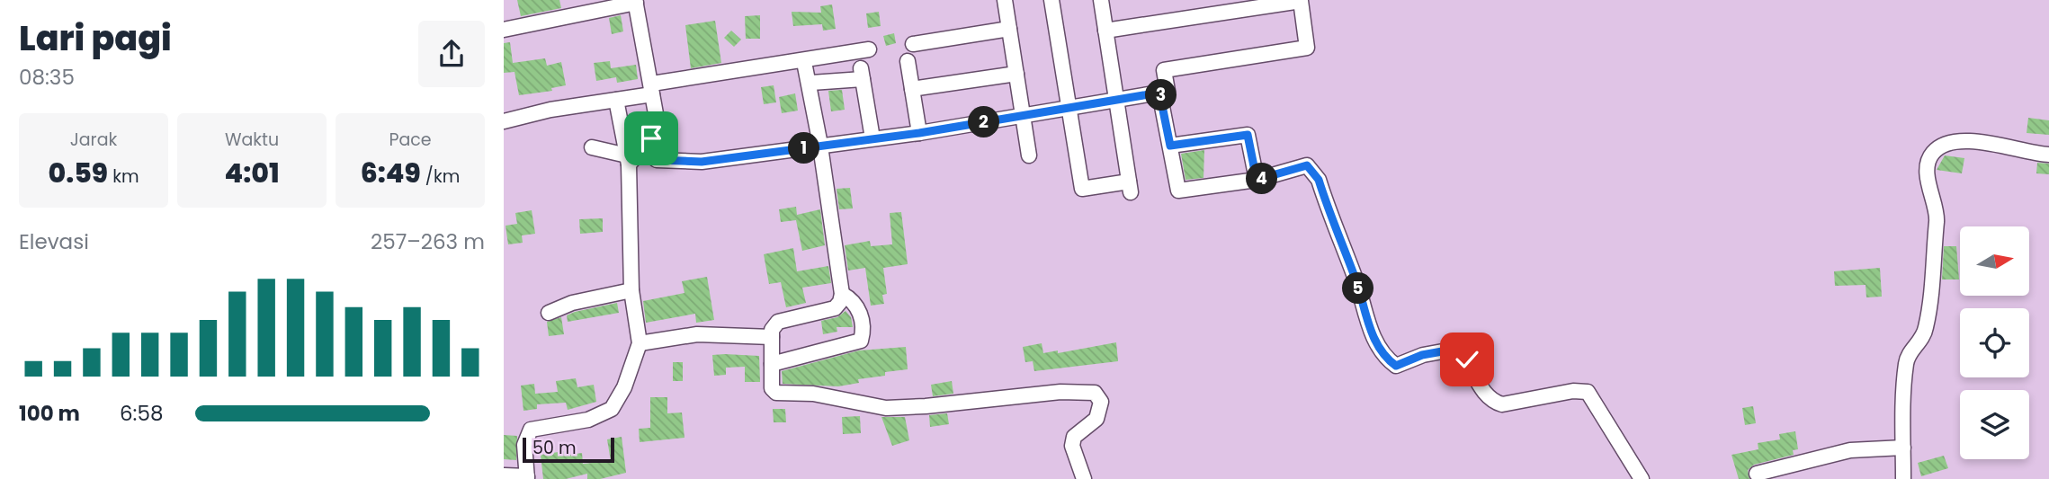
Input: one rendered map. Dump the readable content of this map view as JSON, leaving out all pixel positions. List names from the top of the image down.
{
  "scale_bar": "50 m",
  "north": "right",
  "page": {
    "heading": ["Lari pagi", "08:35"],
    "pins": [
      "3",
      "2",
      "1",
      "4",
      "5"
    ],
    "stats": [
      ["Jarak", "0.59 km"],
      ["Waktu", "4:01"],
      ["Pace", "6:49 /km"]
    ],
    "chart": ["Elevasi", "257–263 m"],
    "list": [
      {
        "name": "100 m",
        "note": "6:58"
      }
    ],
    "scale": "50 m"
  }
}
